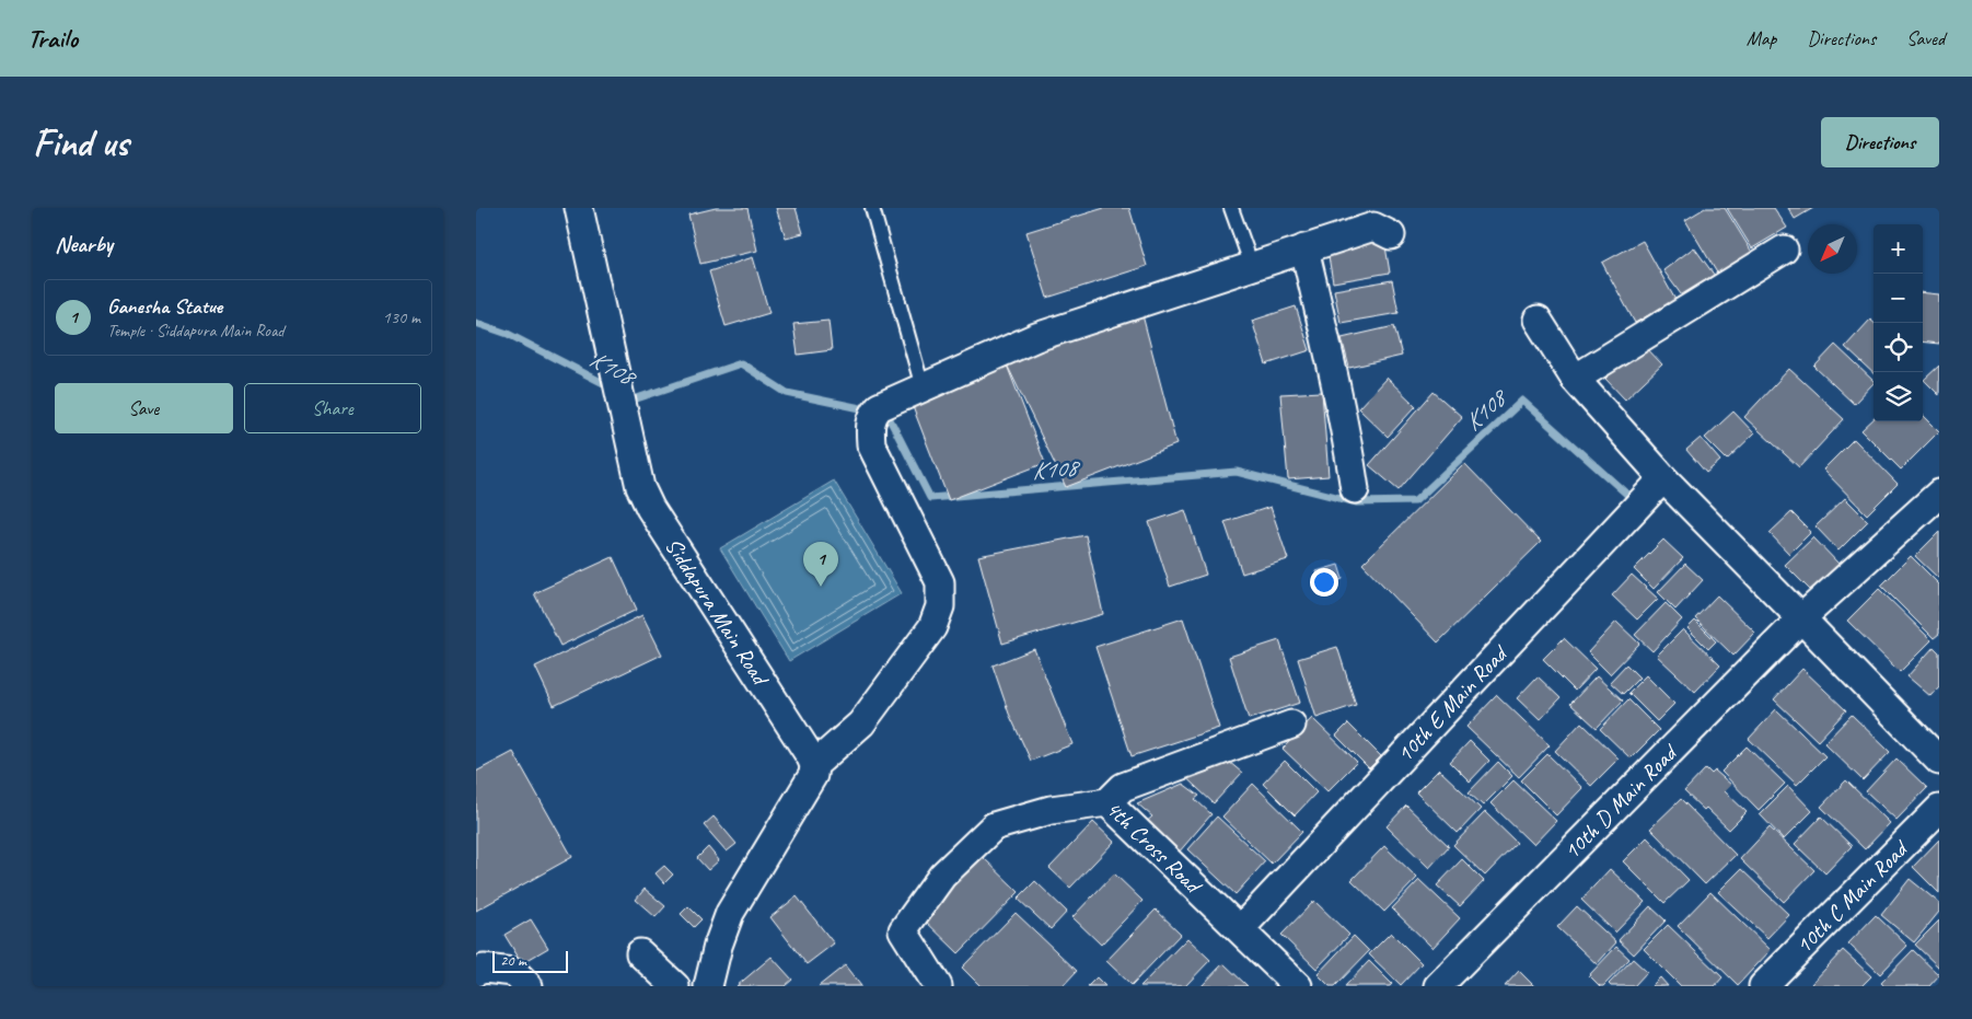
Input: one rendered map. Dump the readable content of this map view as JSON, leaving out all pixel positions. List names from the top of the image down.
{
  "streets": {
    "street": [
      "Siddapura Main Road",
      "10th E Main Road",
      "10th D Main Road",
      "4th Cross Road",
      "10th C Main Road"
    ]
  },
  "crossings": [
    ["10th E Main Road", "4th Cross Road"]
  ],
  "water": ["K108"],
  "scale_bar": "20 m",
  "north": "bottom left",
  "page": {
    "header": "Trailo",
    "nav": ["Map", "Directions", "Saved"],
    "buttons": [
      "Directions",
      ["Save", "Share"]
    ],
    "title": "Find us",
    "heading": "Nearby",
    "map_buttons": ["+", "−"],
    "list": [
      {
        "mark": "1",
        "name": "Ganesha Statue",
        "note": "Temple · Siddapura Main Road",
        "value": "130 m"
      }
    ],
    "pins": "1",
    "scale": "20 m"
  }
}
